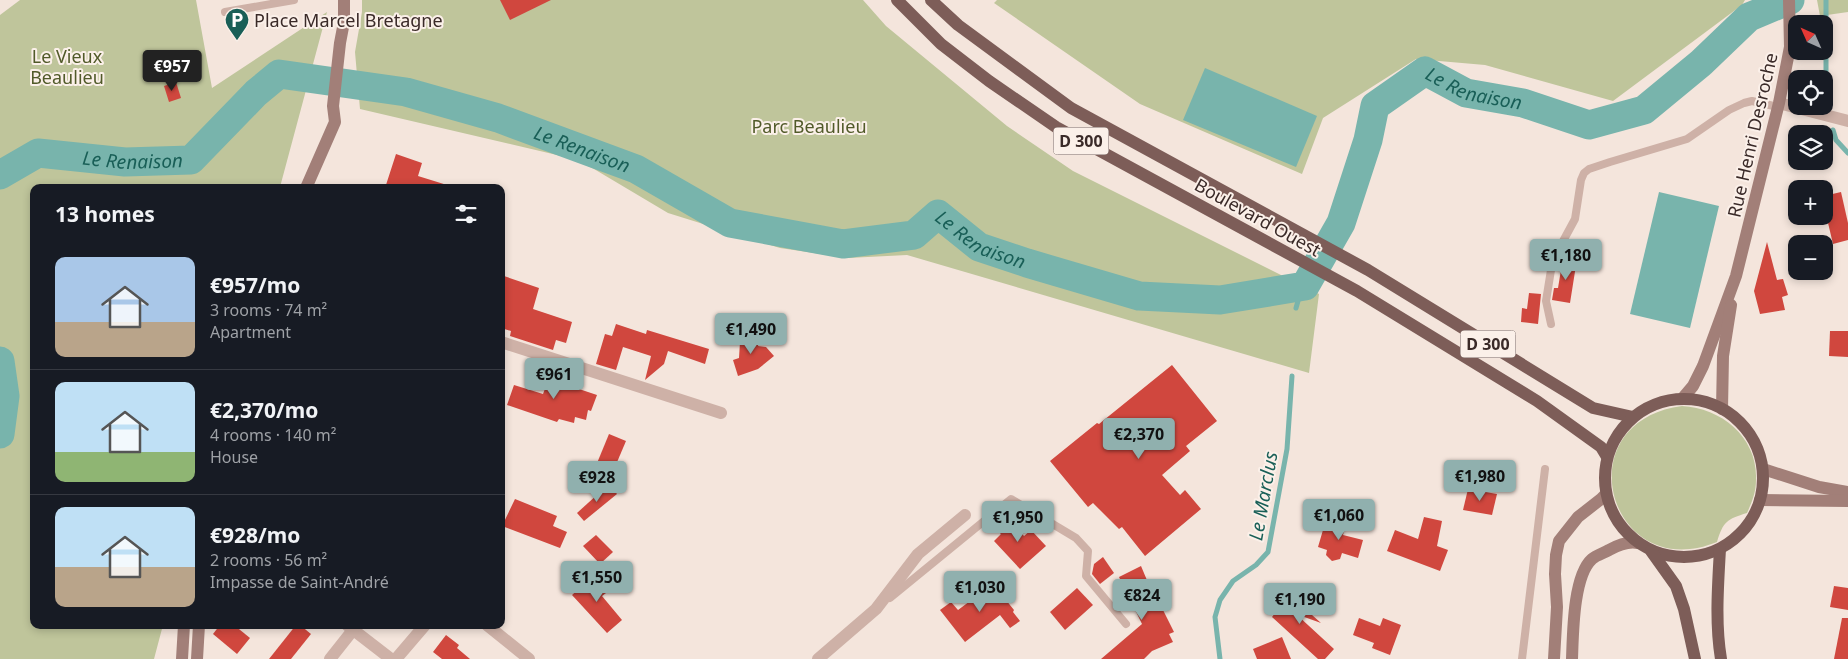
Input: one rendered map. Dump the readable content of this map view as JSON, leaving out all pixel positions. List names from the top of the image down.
{
  "streets": {
    "main road": ["D 300", "Boulevard Ouest"],
    "street": ["Rue Henri Desroche"]
  },
  "crossings": [
    ["Rue Henri Desroche", "Boulevard Ouest"]
  ],
  "water": ["Le Renaison", "Le Marclus"],
  "parks": ["Le Vieux Beaulieu", "Parc Beaulieu"],
  "places": {
    "parking": ["Place Marcel Bretagne"]
  },
  "north": "top left",
  "page": {
    "map_buttons": ["+", "−"],
    "price": [
      "€957",
      "€1,180",
      "€1,490",
      "€961",
      "€2,370",
      "€1,980",
      "€928",
      "€1,060",
      "€1,950",
      "€1,550",
      "€1,030",
      "€824",
      "€1,190"
    ],
    "heading": "13 homes",
    "list": [
      {
        "name": "€957/mo",
        "note": "3 rooms · 74 m² · Apartment"
      },
      {
        "name": "€2,370/mo",
        "note": "4 rooms · 140 m² · House"
      },
      {
        "name": "€928/mo",
        "note": "2 rooms · 56 m² · Impasse de Saint-André"
      }
    ]
  }
}
